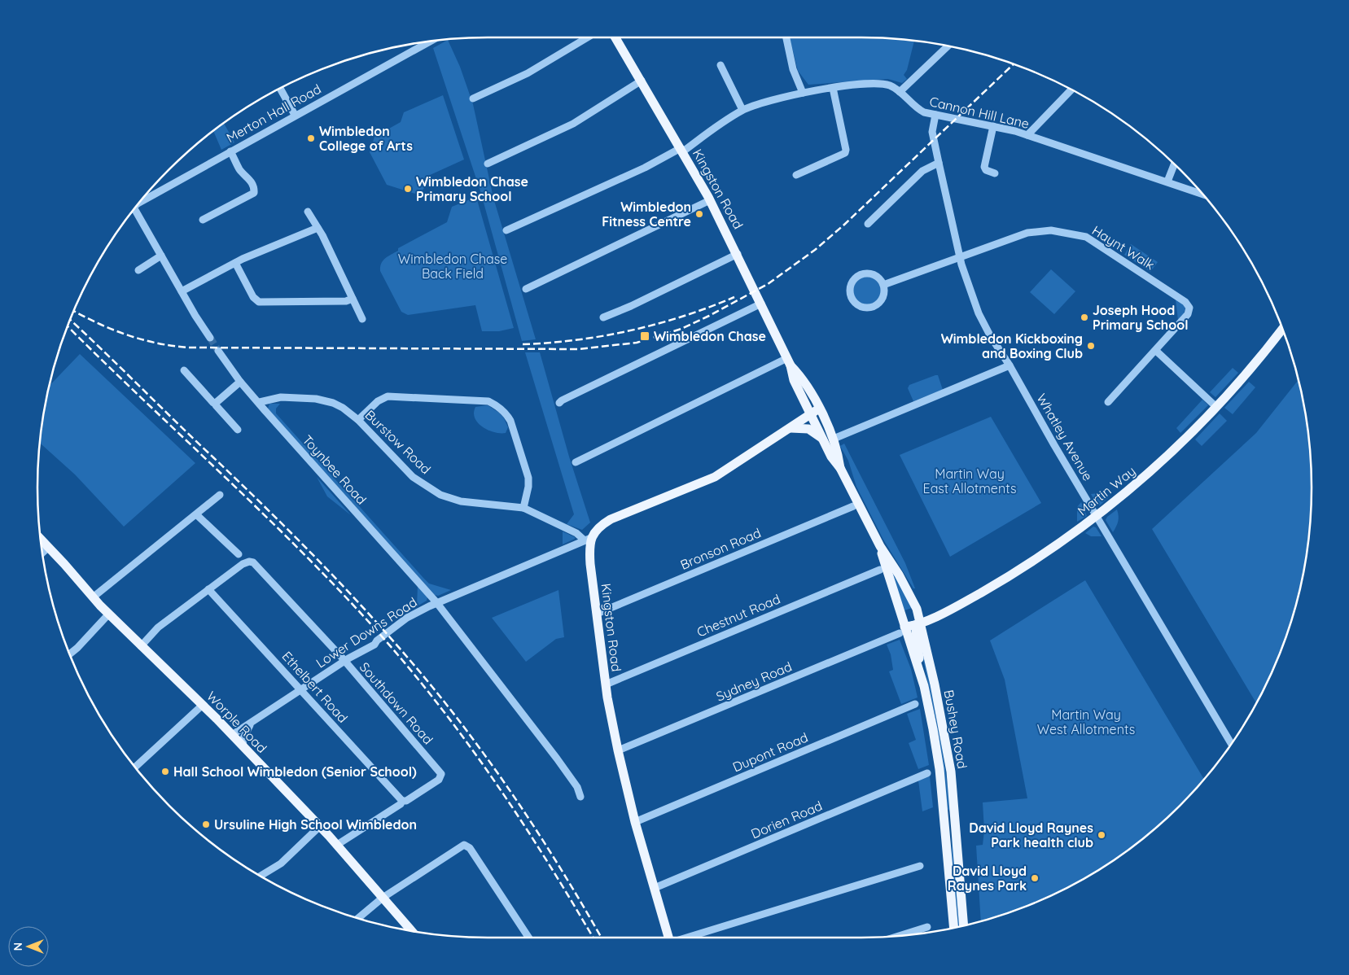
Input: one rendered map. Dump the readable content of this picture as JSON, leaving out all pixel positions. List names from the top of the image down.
{
  "streets": {
    "main road": [
      "Kingston Road",
      "Martin Way",
      "Worple Road",
      "Bushey Road"
    ],
    "street": [
      "Cannon Hill Lane",
      "Merton Hall Road",
      "Haynt Walk",
      "Whatley Avenue",
      "Burstow Road",
      "Toynbee Road",
      "Bronson Road",
      "Chestnut Road",
      "Lower Downs Road",
      "Sydney Road",
      "Ethelbert Road",
      "Southdown Road",
      "Dupont Road",
      "Dorien Road"
    ]
  },
  "crossings": [
    ["Cannon Hill Lane", "Kingston Road"],
    ["Cannon Hill Lane", "Whatley Avenue"],
    ["Kingston Road", "Burstow Road"],
    ["Kingston Road", "Bronson Road"],
    ["Kingston Road", "Chestnut Road"],
    ["Kingston Road", "Lower Downs Road"],
    ["Kingston Road", "Sydney Road"],
    ["Kingston Road", "Bushey Road"],
    ["Kingston Road", "Dupont Road"],
    ["Kingston Road", "Dorien Road"],
    ["Haynt Walk", "Whatley Avenue"],
    ["Whatley Avenue", "Martin Way"],
    ["Burstow Road", "Toynbee Road"],
    ["Burstow Road", "Lower Downs Road"],
    ["Toynbee Road", "Lower Downs Road"],
    ["Martin Way", "Sydney Road"],
    ["Martin Way", "Bushey Road"],
    ["Lower Downs Road", "Ethelbert Road"],
    ["Lower Downs Road", "Southdown Road"],
    ["Lower Downs Road", "Worple Road"],
    ["Sydney Road", "Bushey Road"],
    ["Ethelbert Road", "Southdown Road"]
  ],
  "parks": ["Wimbledon Chase Back Field", "Martin Way East Allotments", "Martin Way West Allotments"],
  "places": {
    "other": [
      "Wimbledon College of Arts",
      "Wimbledon Chase Primary School",
      "Wimbledon Fitness Centre",
      "Joseph Hood Primary School",
      "Wimbledon Kickboxing and Boxing Club",
      "Hall School Wimbledon (Senior School)",
      "Ursuline High School Wimbledon",
      "David Lloyd Raynes Park health club",
      "David Lloyd Raynes Park"
    ],
    "transit": ["Wimbledon Chase"]
  },
  "north": "left"
}
